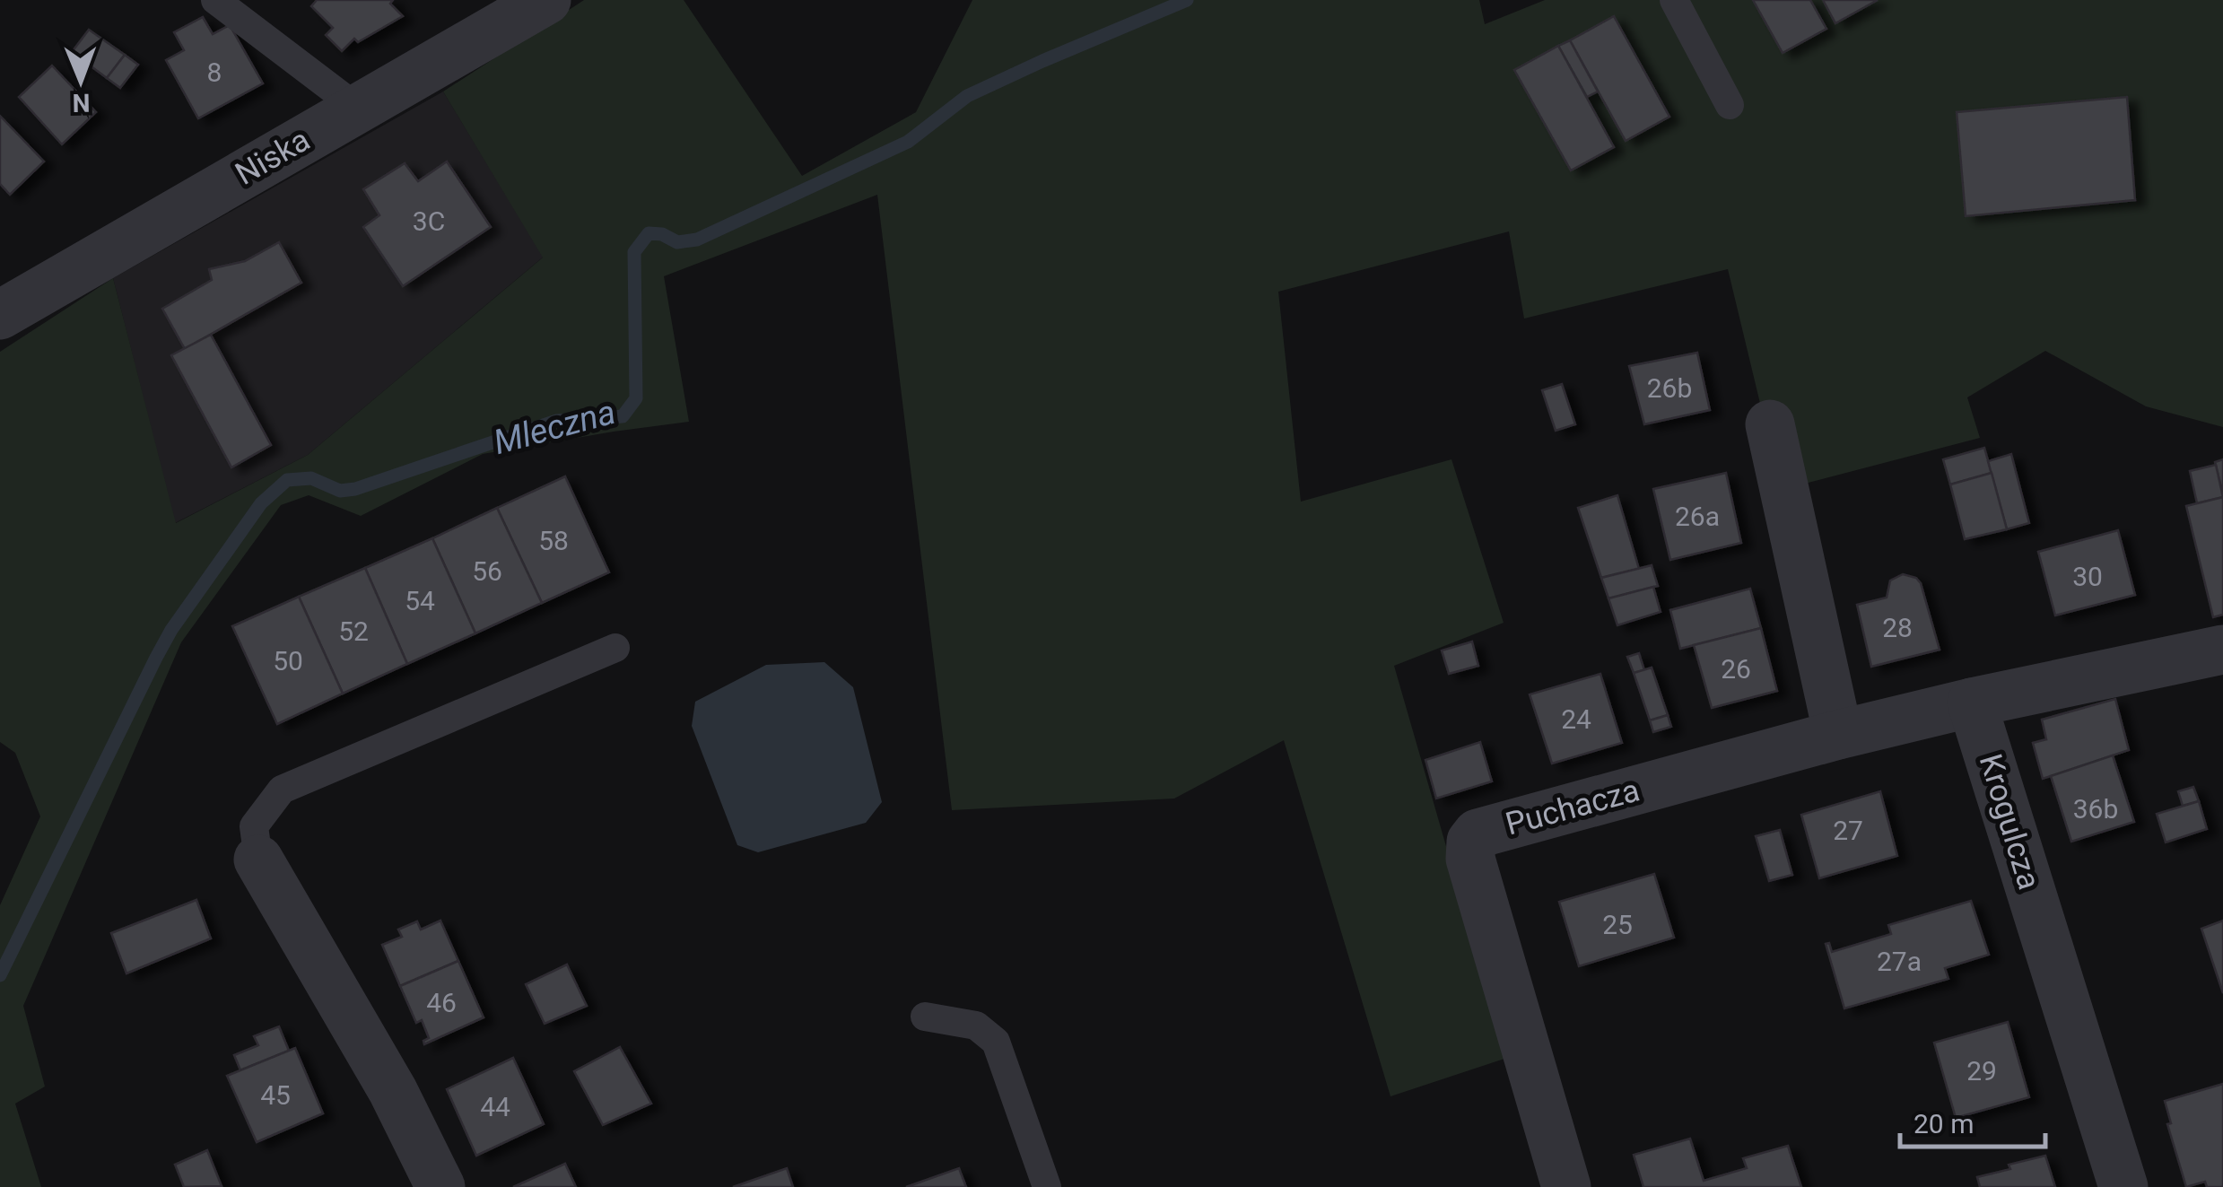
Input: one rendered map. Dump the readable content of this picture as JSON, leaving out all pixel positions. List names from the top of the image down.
{
  "streets": {
    "street": ["Niska", "Puchacza", "Krogulcza"]
  },
  "crossings": [
    ["Puchacza", "Krogulcza"]
  ],
  "water": ["Mleczna"],
  "house_numbers": [
    "8",
    "3C",
    "26b",
    "26a",
    "58",
    "56",
    "30",
    "54",
    "28",
    "52",
    "50",
    "26",
    "24",
    "36b",
    "27",
    "25",
    "27a",
    "46",
    "29",
    "45",
    "44"
  ],
  "scale_bar": "20 m",
  "north": "bottom"
}
